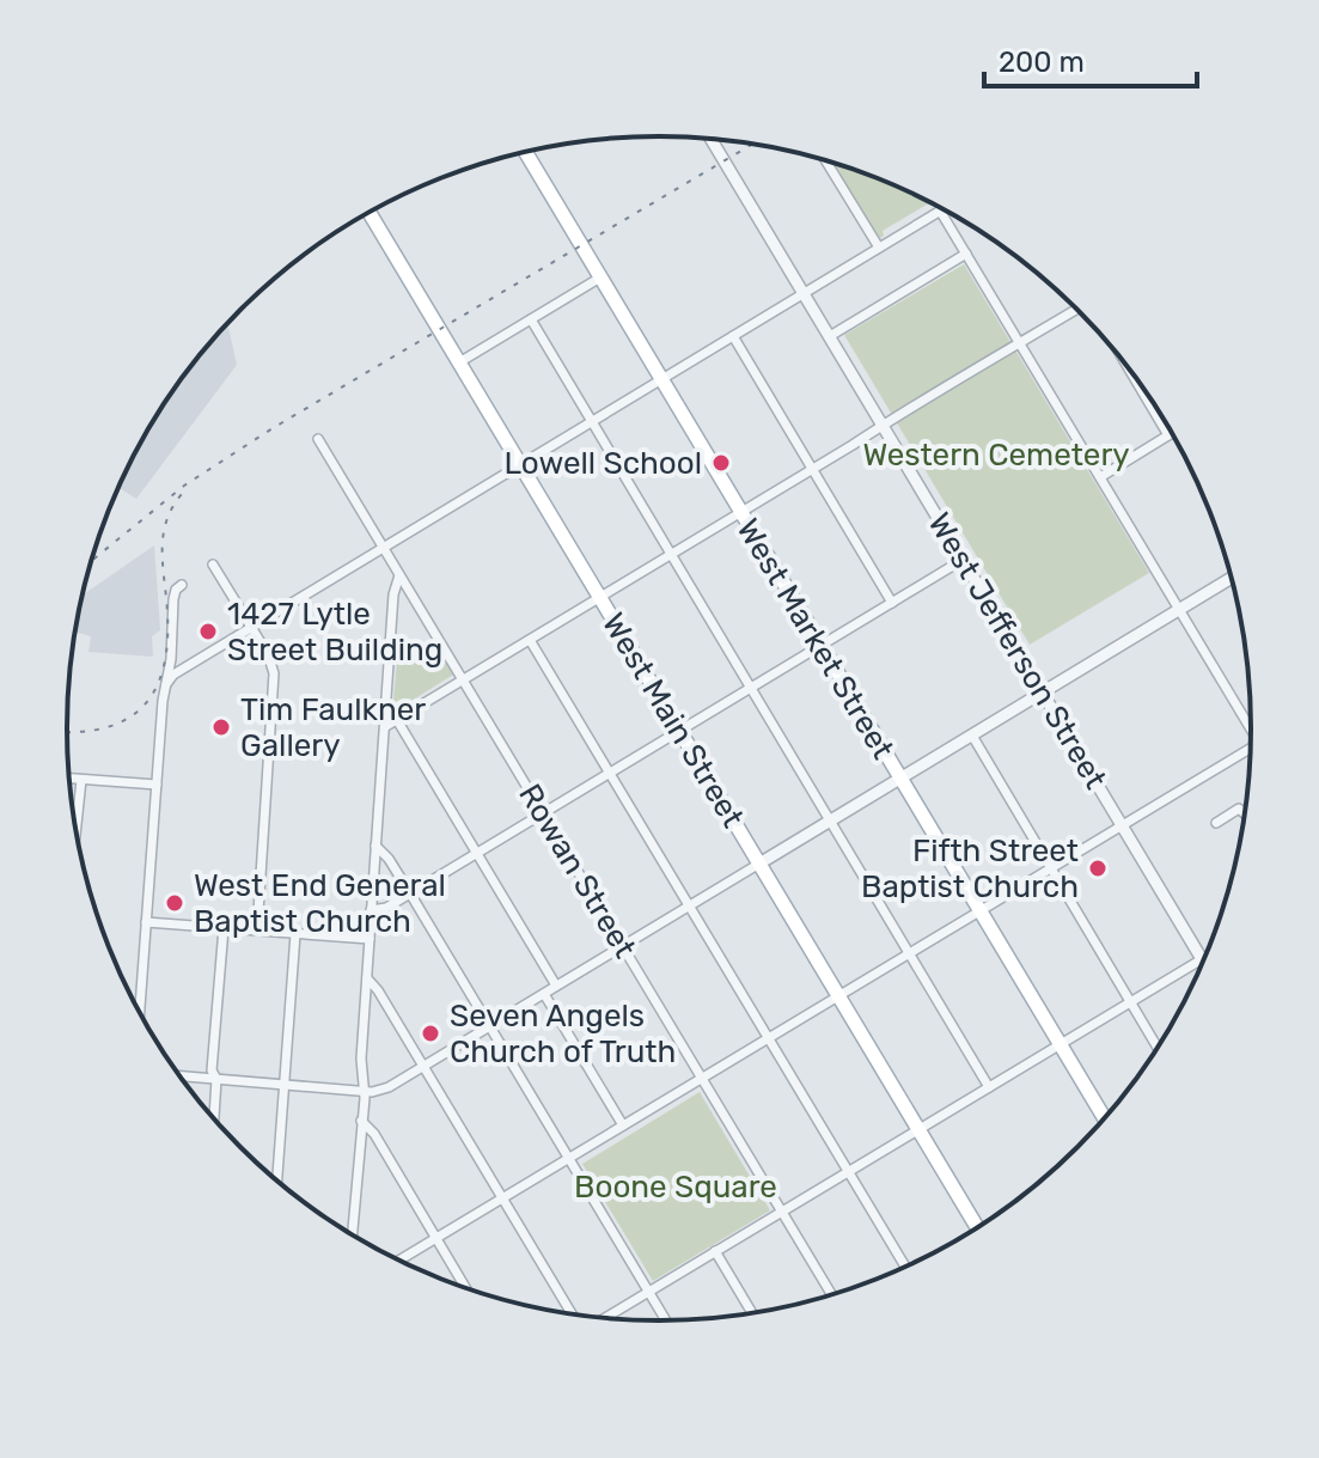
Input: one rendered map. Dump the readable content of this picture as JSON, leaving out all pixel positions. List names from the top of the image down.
{
  "streets": {
    "main road": ["West Market Street", "West Main Street"],
    "street": ["West Jefferson Street", "Rowan Street"]
  },
  "parks": ["Western Cemetery", "Boone Square"],
  "places": [
    "Lowell School",
    "1427 Lytle Street Building",
    "Tim Faulkner Gallery",
    "Fifth Street Baptist Church",
    "West End General Baptist Church",
    "Seven Angels Church of Truth"
  ],
  "scale_bar": "200 m"
}
